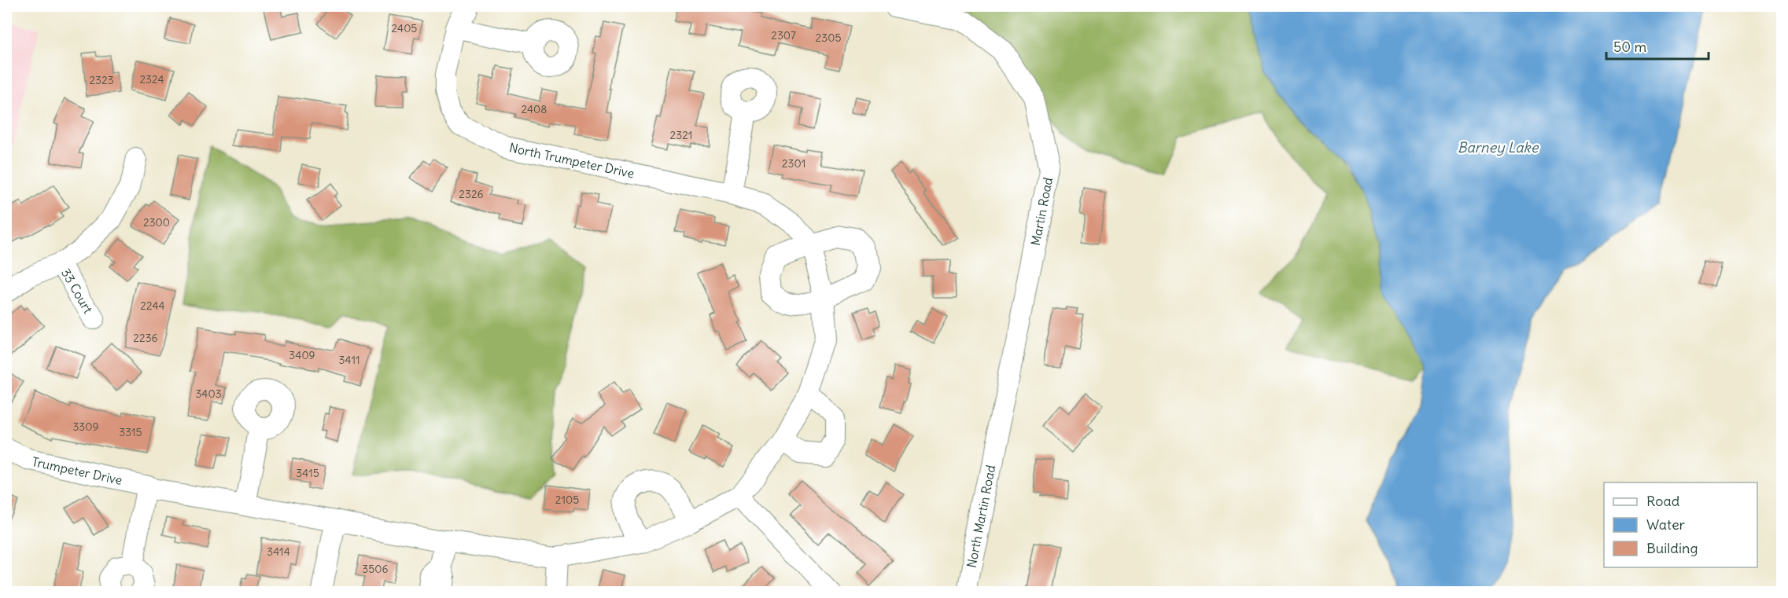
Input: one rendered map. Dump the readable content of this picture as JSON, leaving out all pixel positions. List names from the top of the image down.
{
  "streets": {
    "street": [
      "North Trumpeter Drive",
      "Martin Road",
      "33 Court",
      "Trumpeter Drive",
      "North Martin Road"
    ]
  },
  "crossings": [
    ["North Trumpeter Drive", "Trumpeter Drive"],
    ["Martin Road", "North Martin Road"]
  ],
  "water": ["Barney Lake"],
  "house_numbers": [
    "2405",
    "2307",
    "2305",
    "2324",
    "2323",
    "2408",
    "2321",
    "2301",
    "2326",
    "2300",
    "2244",
    "2236",
    "3409",
    "3411",
    "3403",
    "3309",
    "3315",
    "3415",
    "2105",
    "3414",
    "3506"
  ],
  "legend": ["Road", "Water", "Building"],
  "scale_bar": "50 m"
}
